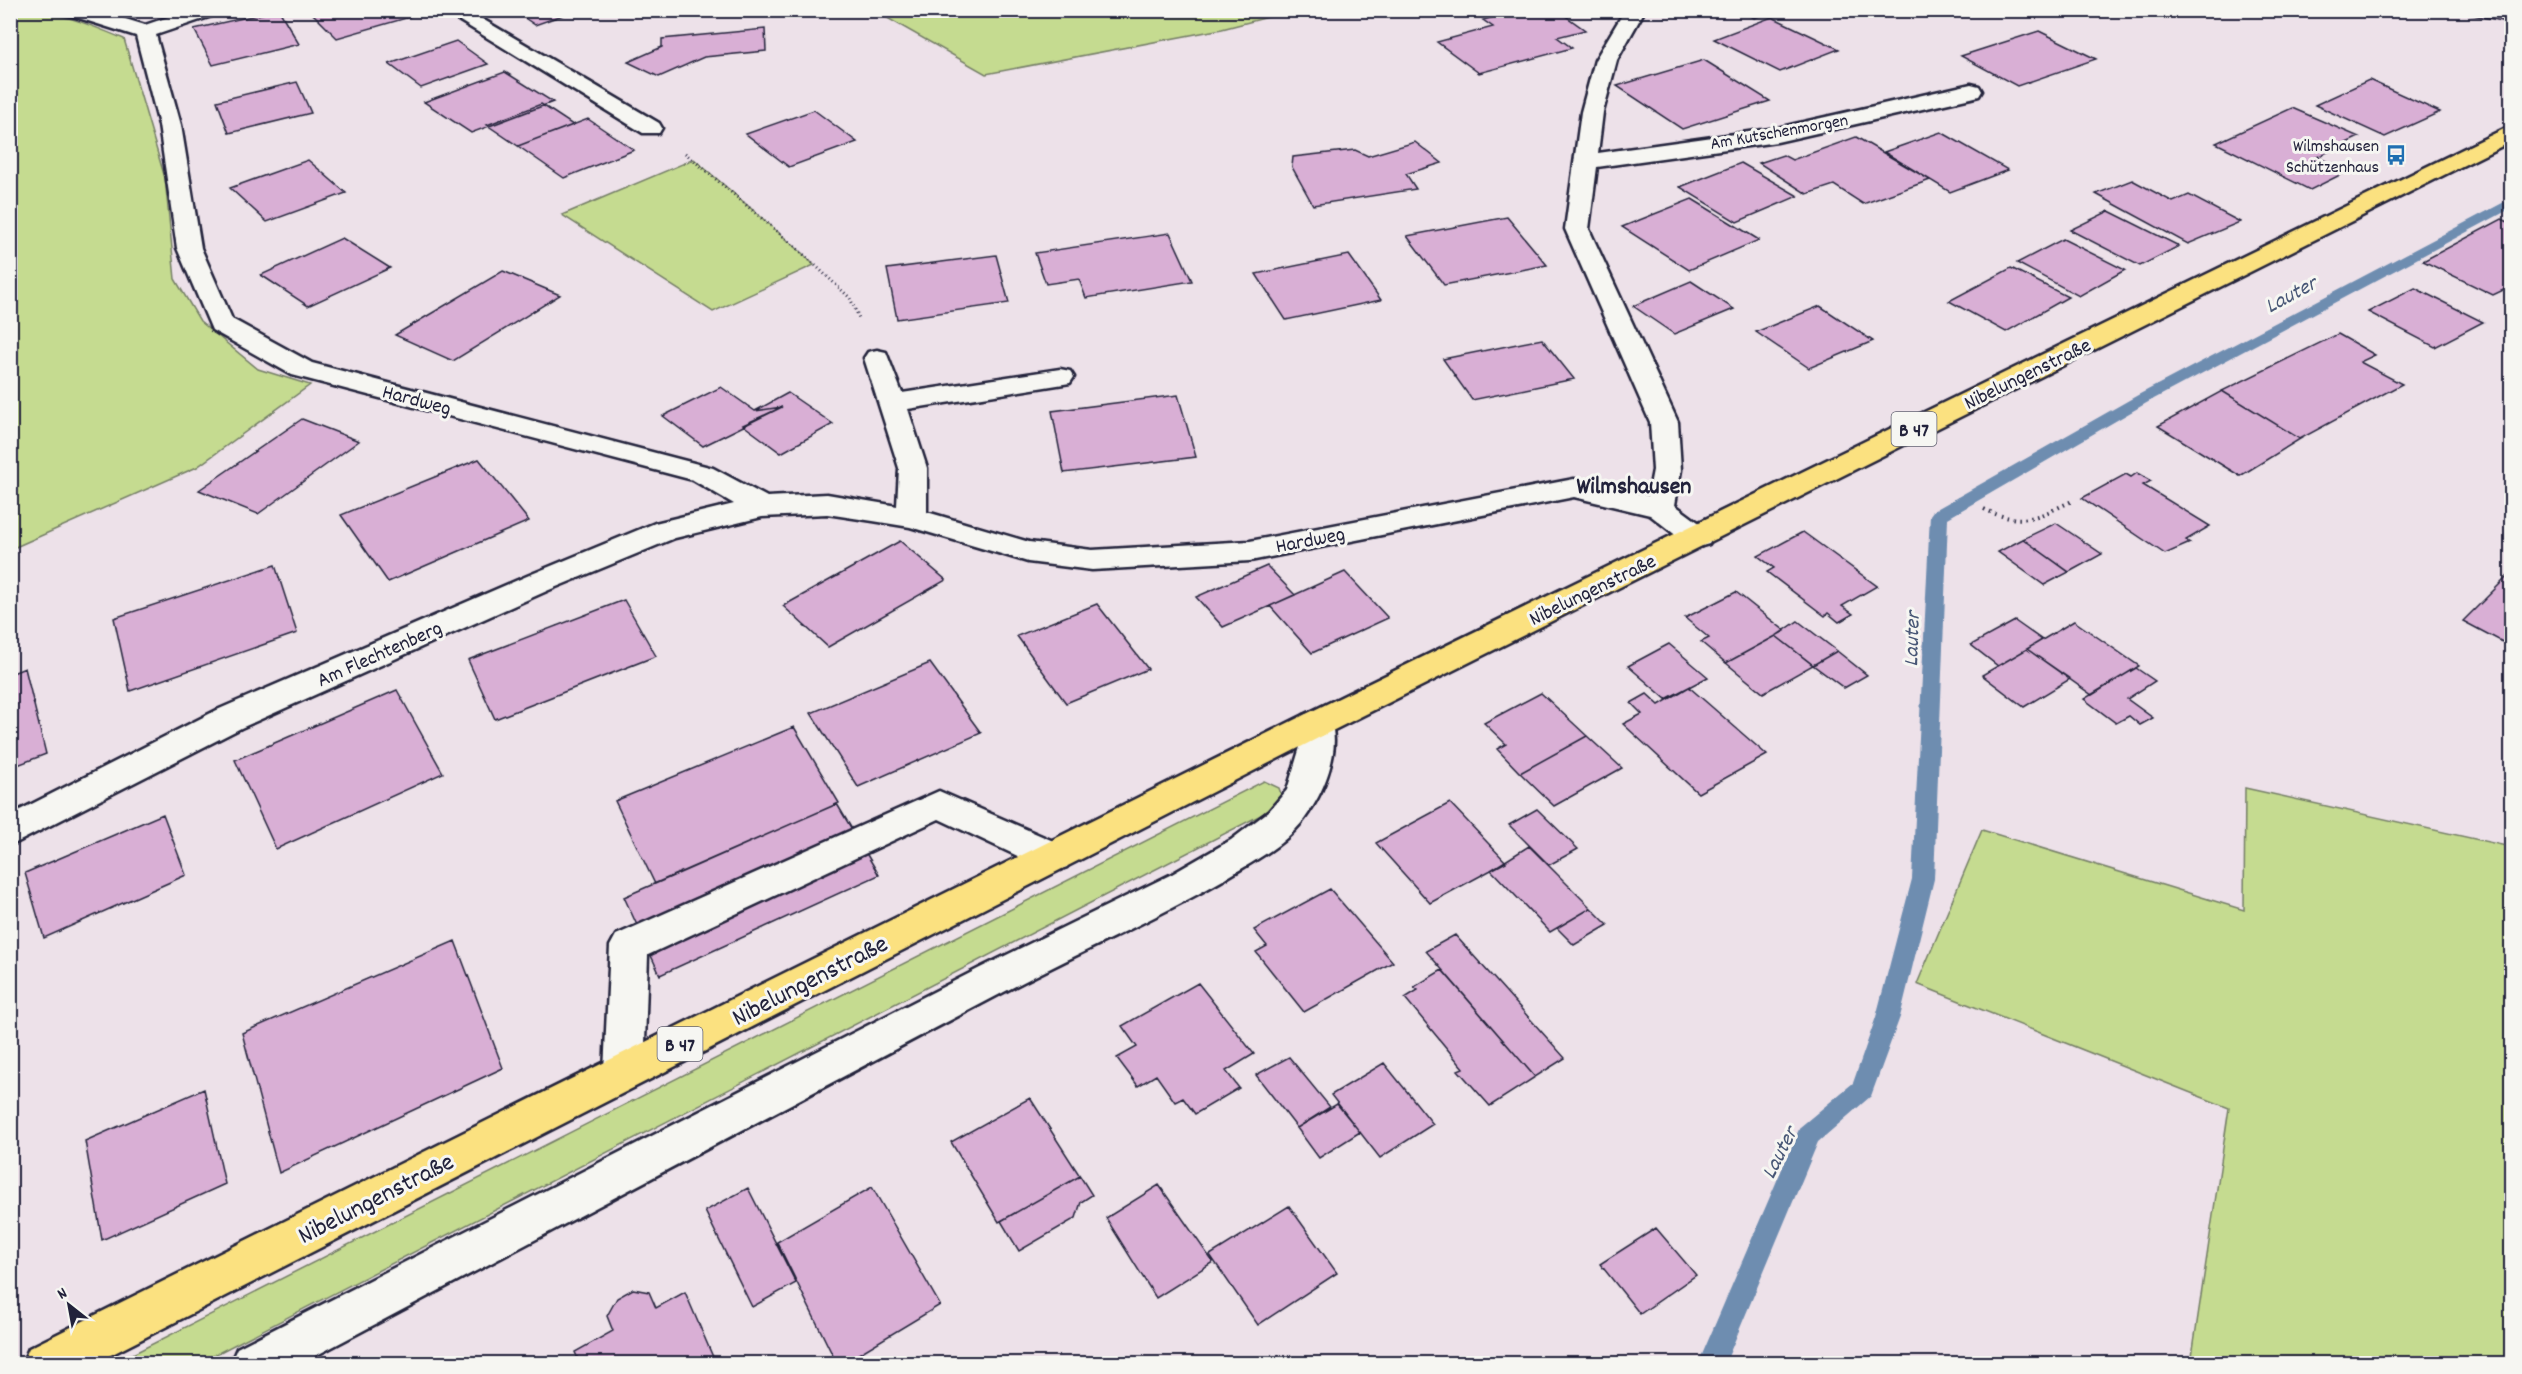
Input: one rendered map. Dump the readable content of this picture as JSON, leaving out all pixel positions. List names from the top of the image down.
{
  "streets": {
    "main road": ["Nibelungenstraße", "B 47"],
    "street": ["Am Kutschenmorgen", "Hardweg", "Am Flechtenberg"]
  },
  "crossings": [
    ["Nibelungenstraße", "Hardweg"],
    ["Hardweg", "Am Flechtenberg"]
  ],
  "districts": ["Wilmshausen"],
  "water": ["Lauter"],
  "places": {
    "bus stop": ["Wilmshausen Schützenhaus"]
  },
  "north": "top left"
}
